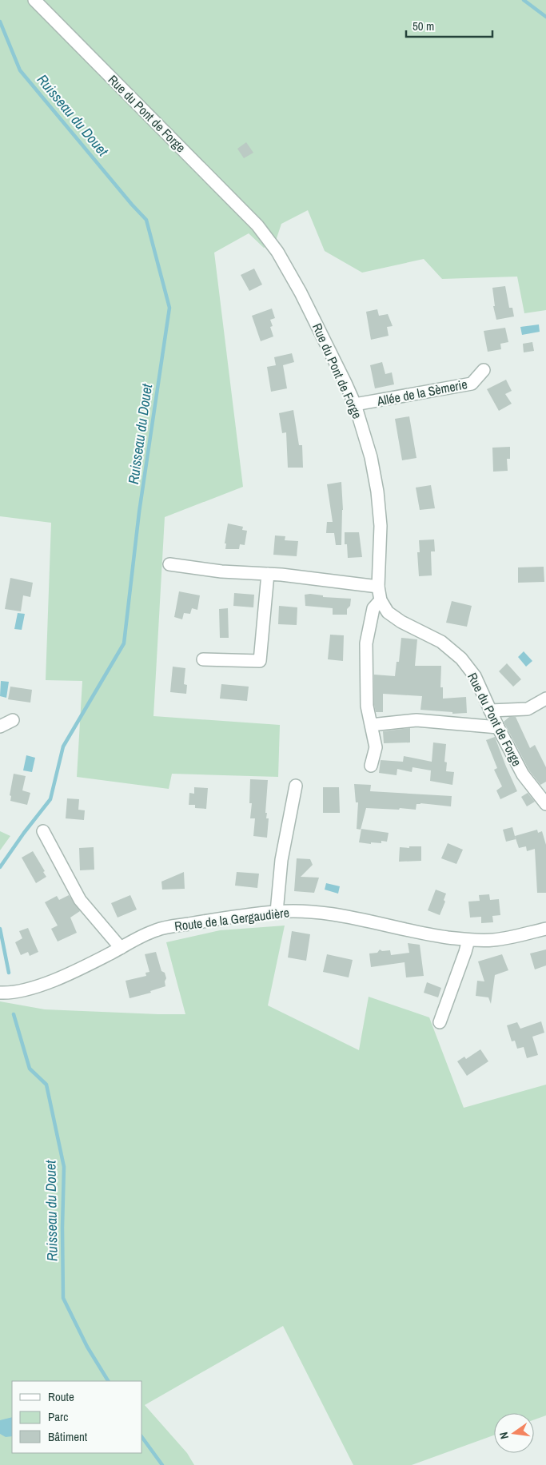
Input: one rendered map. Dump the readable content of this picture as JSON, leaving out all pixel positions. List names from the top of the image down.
{
  "streets": {
    "street": ["Rue du Pont de Forge", "Allée de la Sèmerie", "Route de la Gergaudière"]
  },
  "crossings": [
    ["Rue du Pont de Forge", "Allée de la Sèmerie"]
  ],
  "water": ["Ruisseau du Douet"],
  "legend": ["Route", "Parc", "Bâtiment"],
  "scale_bar": "50 m",
  "north": "left"
}
